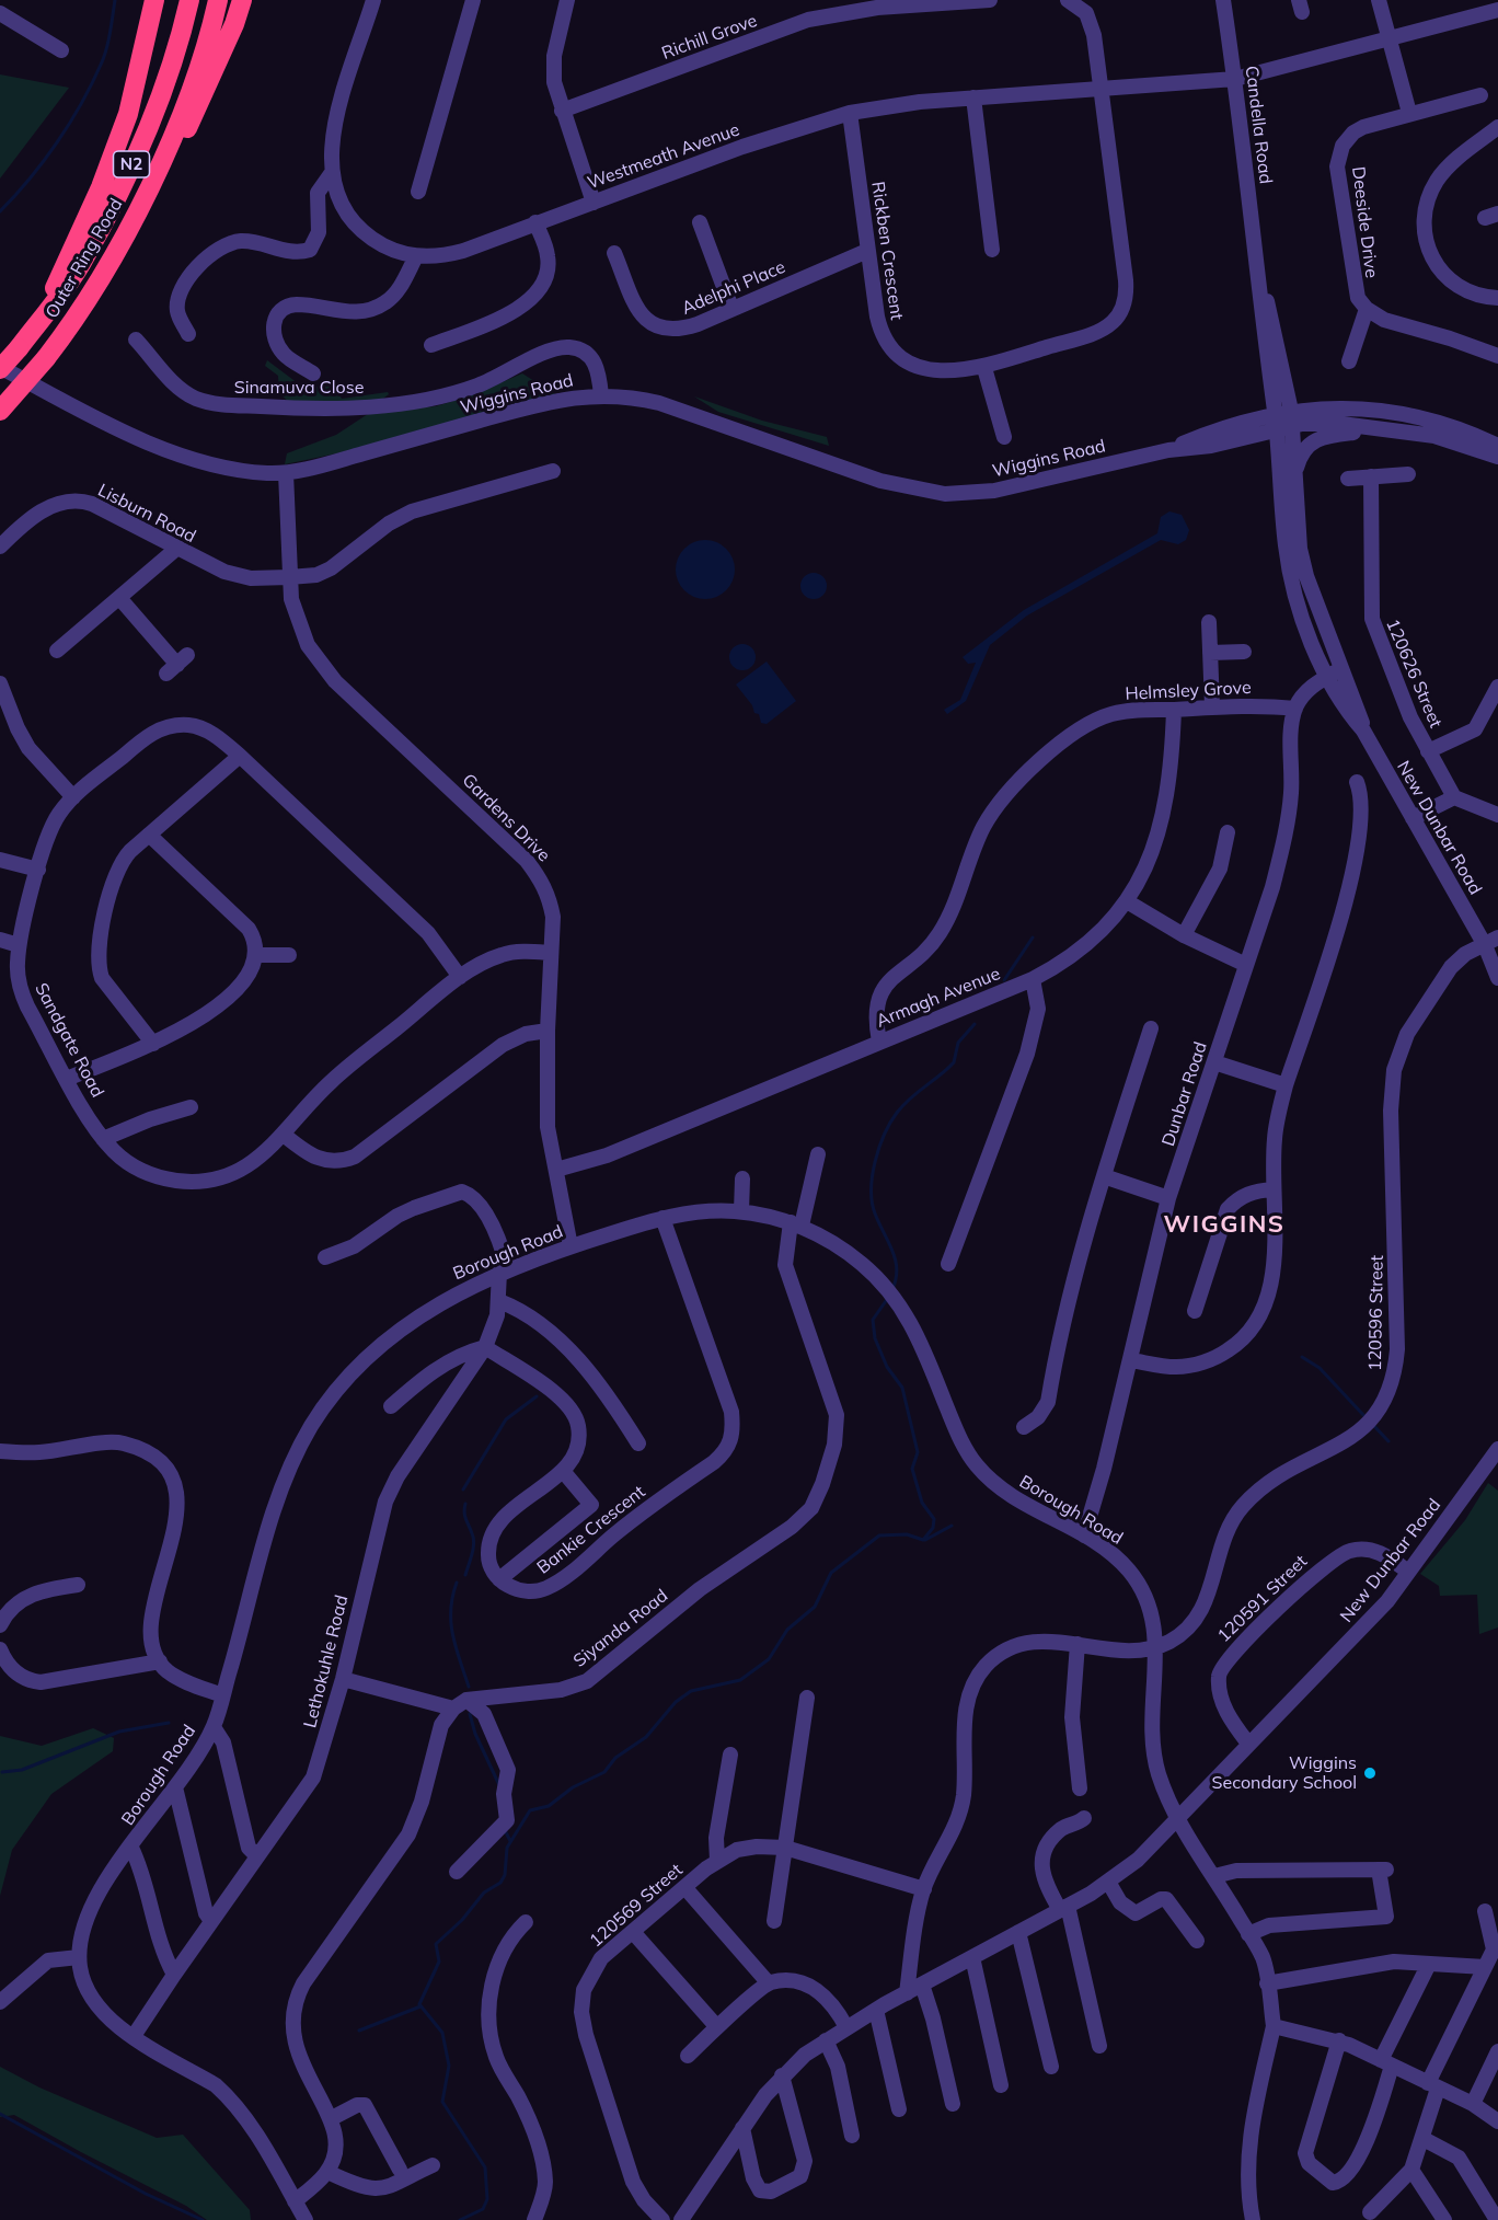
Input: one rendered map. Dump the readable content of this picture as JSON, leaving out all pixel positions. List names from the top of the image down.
{
  "streets": {
    "highway": ["N2", "Outer Ring Road"],
    "street": [
      "Richill Grove",
      "Candella Road",
      "Westmeath Avenue",
      "Deeside Drive",
      "Rickben Crescent",
      "Adelphi Place",
      "Sinamuva Close",
      "Wiggins Road",
      "Lisburn Road",
      "120626 Street",
      "Helmsley Grove",
      "Gardens Drive",
      "New Dunbar Road",
      "Armagh Avenue",
      "Sandgate Road",
      "Dunbar Road",
      "Borough Road",
      "120596 Street",
      "Bankie Crescent",
      "120591 Street",
      "Siyanda Road",
      "Lethokuhle Road",
      "120569 Street"
    ]
  },
  "crossings": [
    ["Candella Road", "Westmeath Avenue"],
    ["Candella Road", "Wiggins Road"],
    ["Westmeath Avenue", "Rickben Crescent"],
    ["Rickben Crescent", "Adelphi Place"],
    ["Outer Ring Road", "Wiggins Road"],
    ["Sinamuva Close", "Wiggins Road"],
    ["Wiggins Road", "Gardens Drive"],
    ["Lisburn Road", "Gardens Drive"],
    ["Helmsley Grove", "Armagh Avenue"],
    ["Helmsley Grove", "Dunbar Road"],
    ["Gardens Drive", "Armagh Avenue"],
    ["Gardens Drive", "Sandgate Road"],
    ["Gardens Drive", "Borough Road"],
    ["New Dunbar Road", "Borough Road"],
    ["New Dunbar Road", "120596 Street"],
    ["New Dunbar Road", "120591 Street"],
    ["Dunbar Road", "Borough Road"],
    ["Borough Road", "120596 Street"],
    ["Borough Road", "Bankie Crescent"],
    ["Borough Road", "Siyanda Road"],
    ["Borough Road", "Lethokuhle Road"]
  ],
  "districts": ["WIGGINS"],
  "places": ["Wiggins Secondary School"]
}
